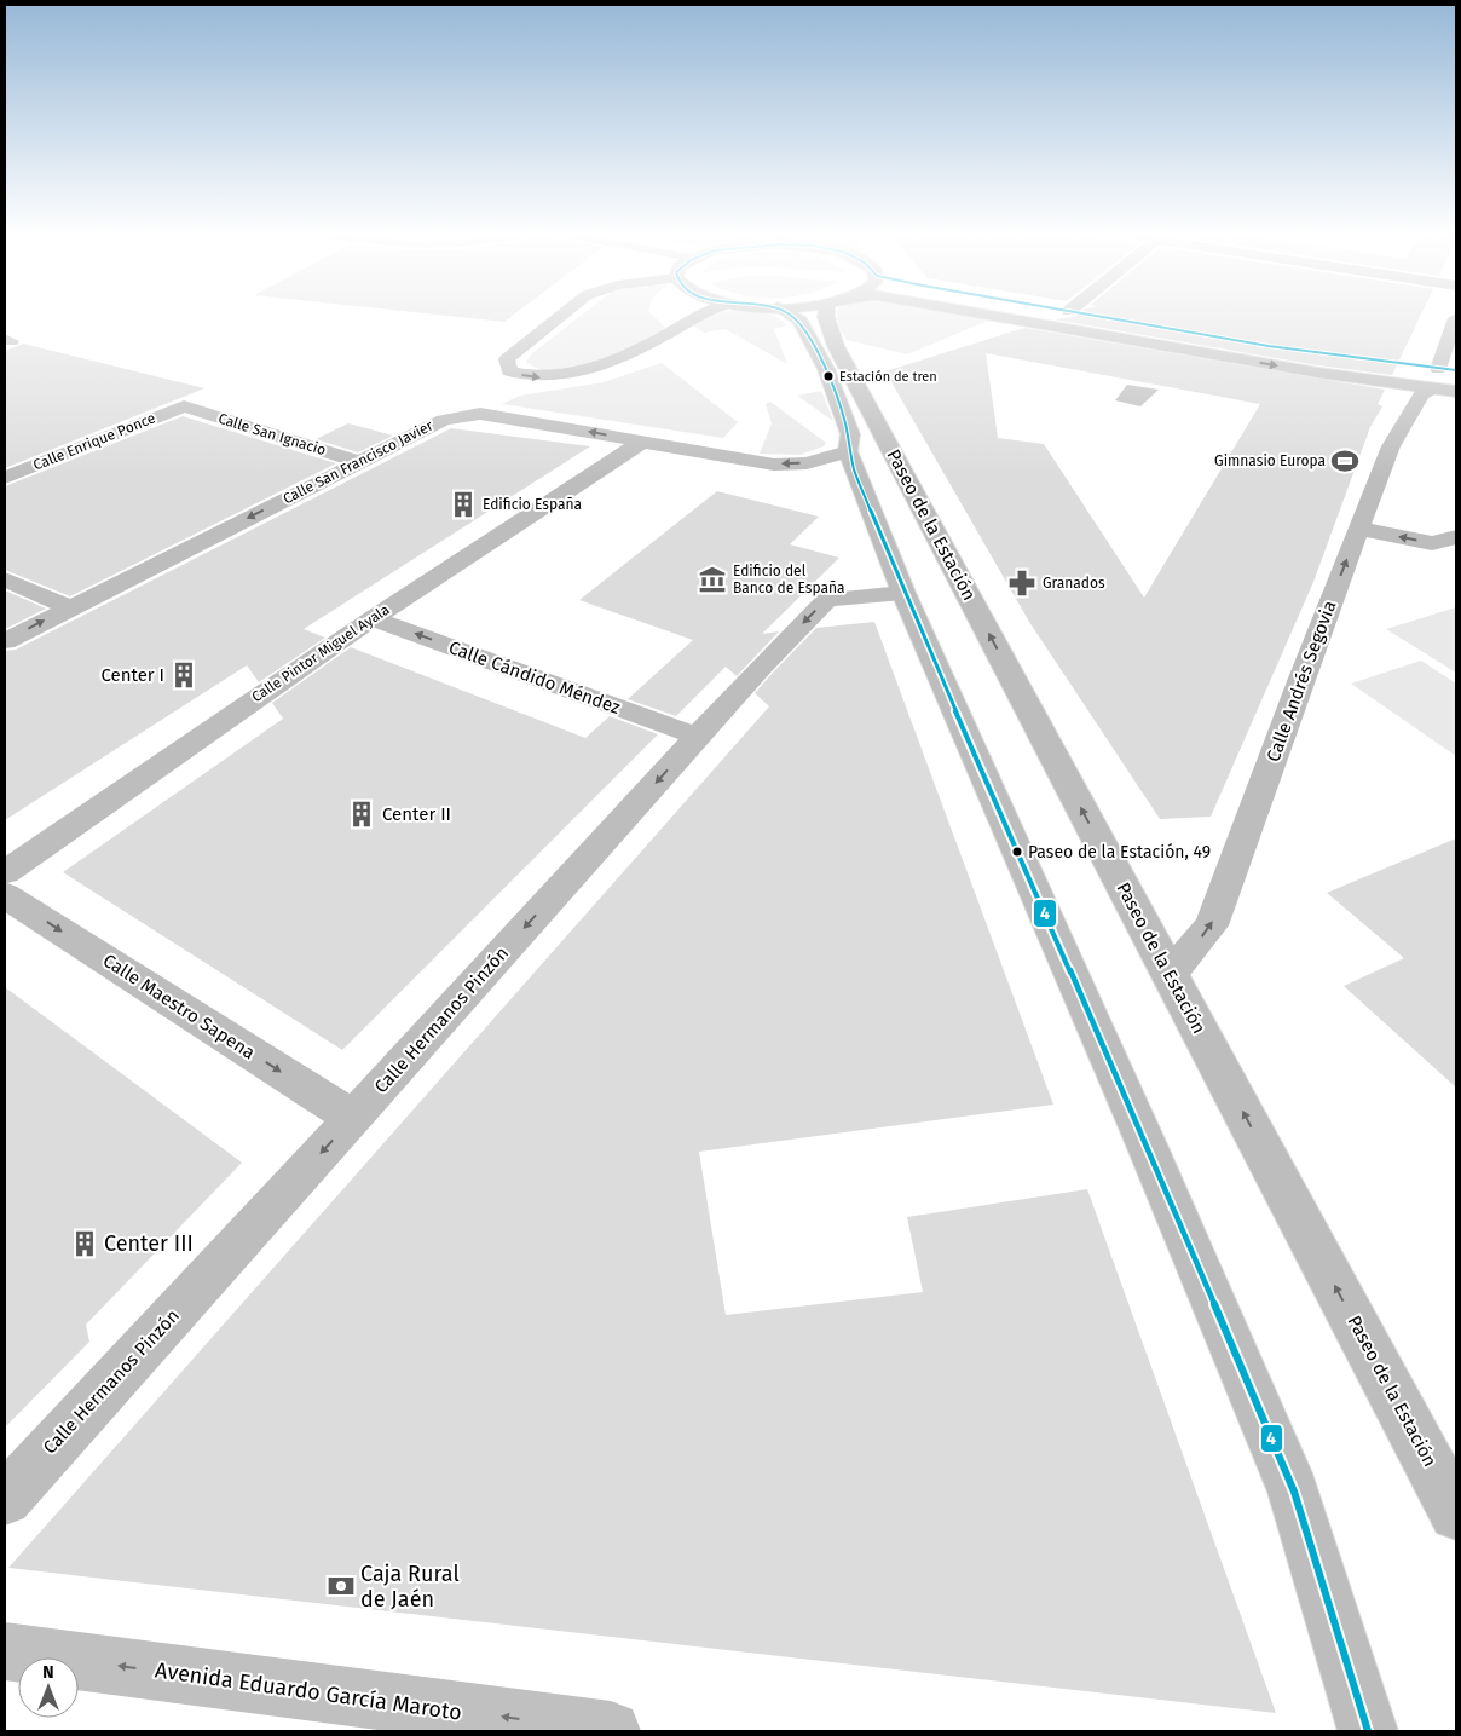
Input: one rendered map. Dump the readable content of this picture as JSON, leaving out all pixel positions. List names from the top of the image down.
{
  "streets": {
    "main road": [
      "Calle San Ignacio",
      "Calle Enrique Ponce",
      "Calle San Francisco Javier",
      "Paseo de la Estación",
      "Calle Pintor Miguel Ayala",
      "Calle Cándido Méndez",
      "Calle Andrés Segovia",
      "Calle Maestro Sapena",
      "Calle Hermanos Pinzón"
    ],
    "street": ["Avenida Eduardo García Maroto"]
  },
  "crossings": [
    ["Calle San Ignacio", "Calle Enrique Ponce"],
    ["Calle San Ignacio", "Calle San Francisco Javier"],
    ["Calle San Francisco Javier", "Calle Pintor Miguel Ayala"],
    ["Paseo de la Estación", "Calle Andrés Segovia"],
    ["Calle Pintor Miguel Ayala", "Calle Cándido Méndez"],
    ["Calle Cándido Méndez", "Calle Hermanos Pinzón"],
    ["Calle Maestro Sapena", "Calle Hermanos Pinzón"]
  ],
  "one_way": [
    "Calle San Francisco Javier",
    "Calle Cándido Méndez",
    "Calle Andrés Segovia",
    "Calle Maestro Sapena",
    "Calle Hermanos Pinzón",
    "Avenida Eduardo García Maroto"
  ],
  "places": {
    "other": ["Estación de tren", "Paseo de la Estación, 49"],
    "sports": ["Gimnasio Europa"],
    "building": [
      "Edificio España",
      "Center I",
      "Center II",
      "Center III"
    ],
    "museum": ["Edificio del Banco de España"],
    "pharmacy": ["Granados"],
    "bank": ["Caja Rural de Jaén"]
  },
  "lines": ["transit line 4"],
  "north": "top"
}
